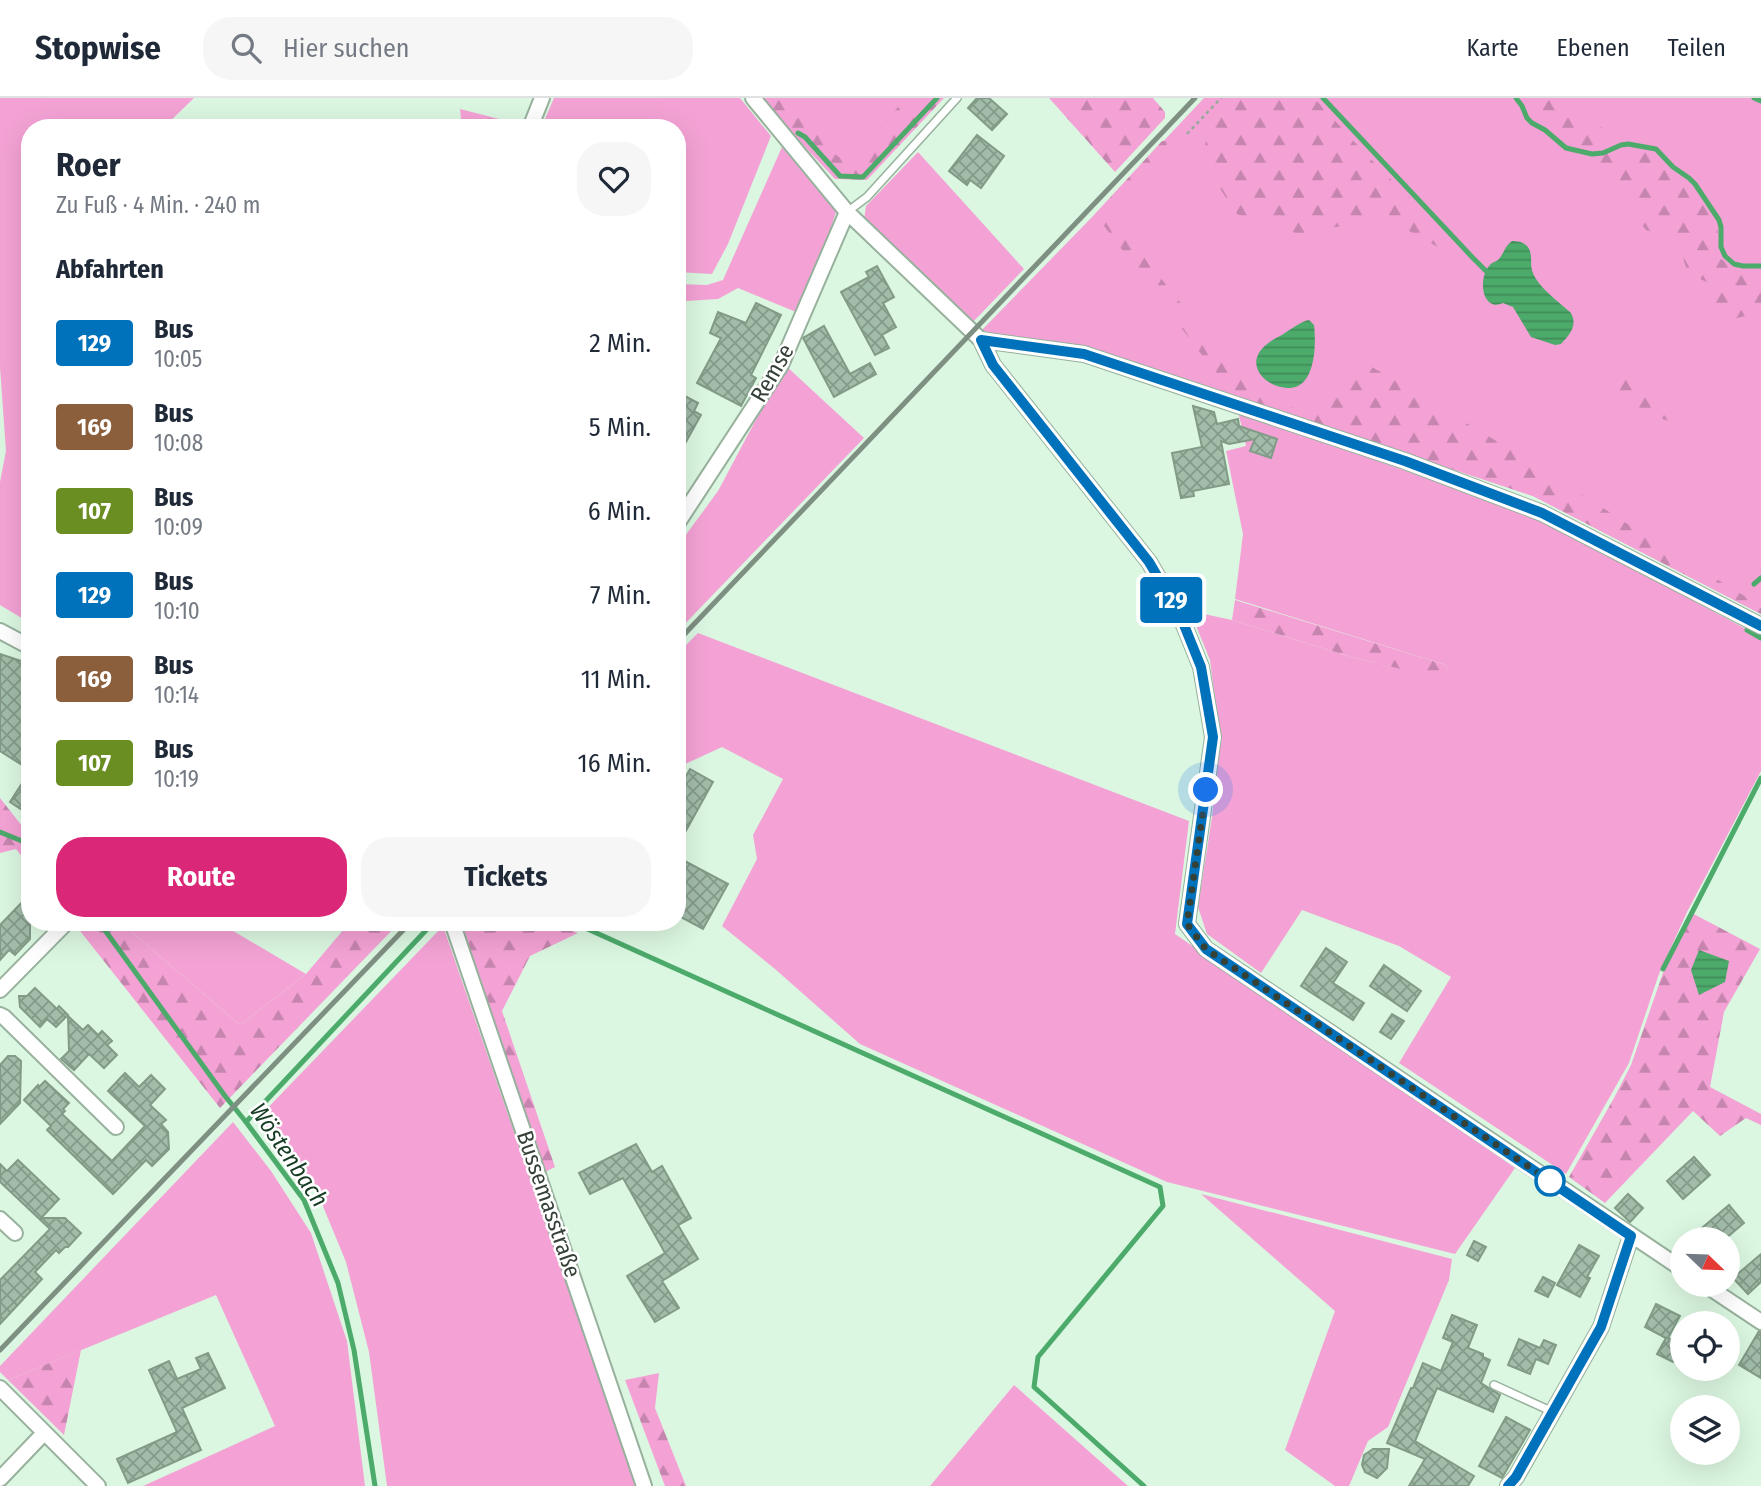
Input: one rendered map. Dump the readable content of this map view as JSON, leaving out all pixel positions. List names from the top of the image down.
{
  "streets": {
    "street": ["Remse", "Bussemasstraße"]
  },
  "water": ["Wöstenbach"],
  "lines": ["bus line 129"],
  "north": "bottom right",
  "page": {
    "header": "Stopwise",
    "search": "Hier suchen",
    "nav": ["Karte", "Ebenen", "Teilen"],
    "on_map": "129",
    "heading": [
      ["Roer", "Zu Fuß · 4 Min. · 240 m"],
      "Abfahrten"
    ],
    "list": [
      {
        "mark": "129",
        "name": "Bus",
        "note": "10:05",
        "value": "2 Min."
      },
      {
        "mark": "169",
        "name": "Bus",
        "note": "10:08",
        "value": "5 Min."
      },
      {
        "mark": "107",
        "name": "Bus",
        "note": "10:09",
        "value": "6 Min."
      },
      {
        "mark": "129",
        "name": "Bus",
        "note": "10:10",
        "value": "7 Min."
      },
      {
        "mark": "169",
        "name": "Bus",
        "note": "10:14",
        "value": "11 Min."
      },
      {
        "mark": "107",
        "name": "Bus",
        "note": "10:19",
        "value": "16 Min."
      }
    ],
    "buttons": ["Route", "Tickets"]
  }
}
